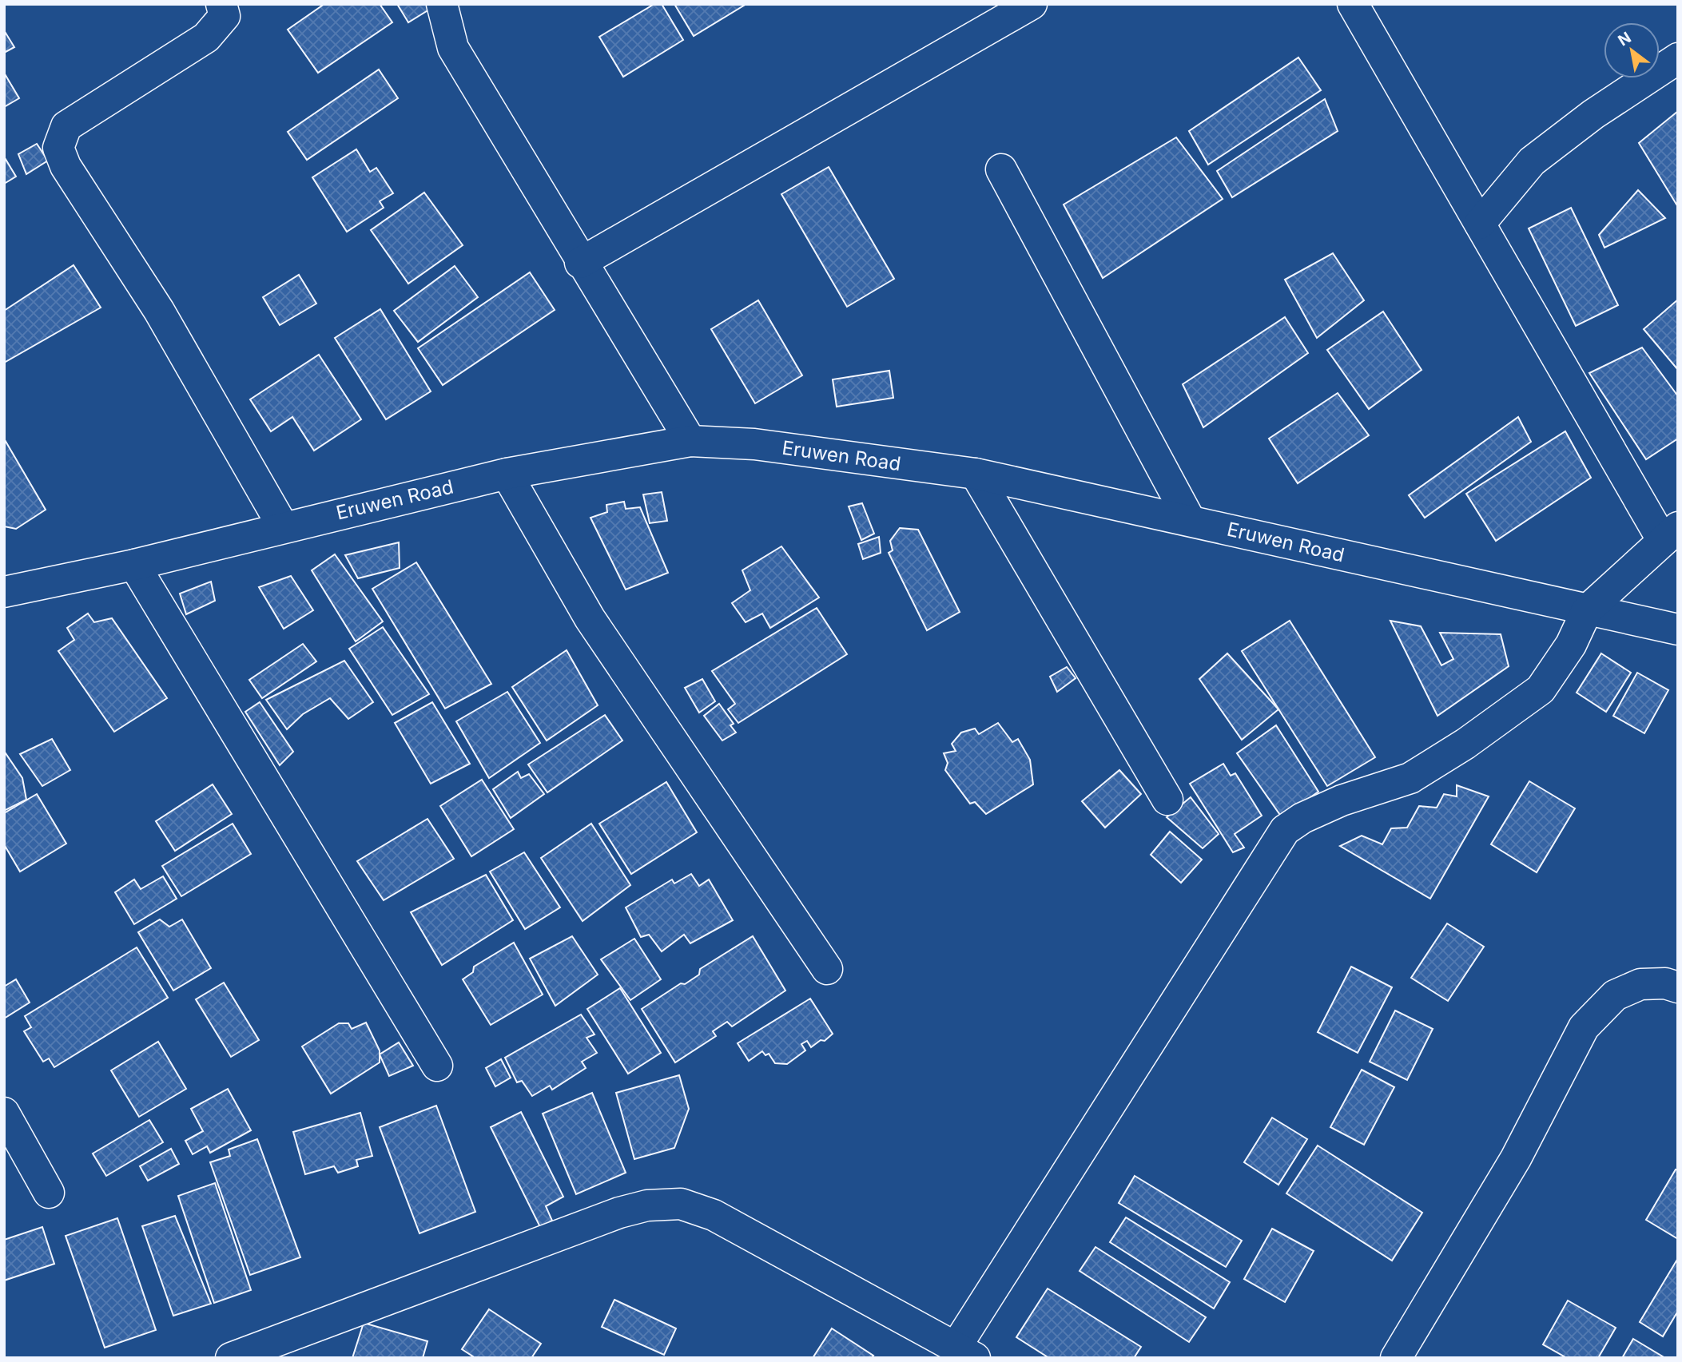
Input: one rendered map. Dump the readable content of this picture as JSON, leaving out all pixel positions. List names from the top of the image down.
{
  "streets": {
    "street": ["Eruwen Road"]
  },
  "north": "top left"
}
